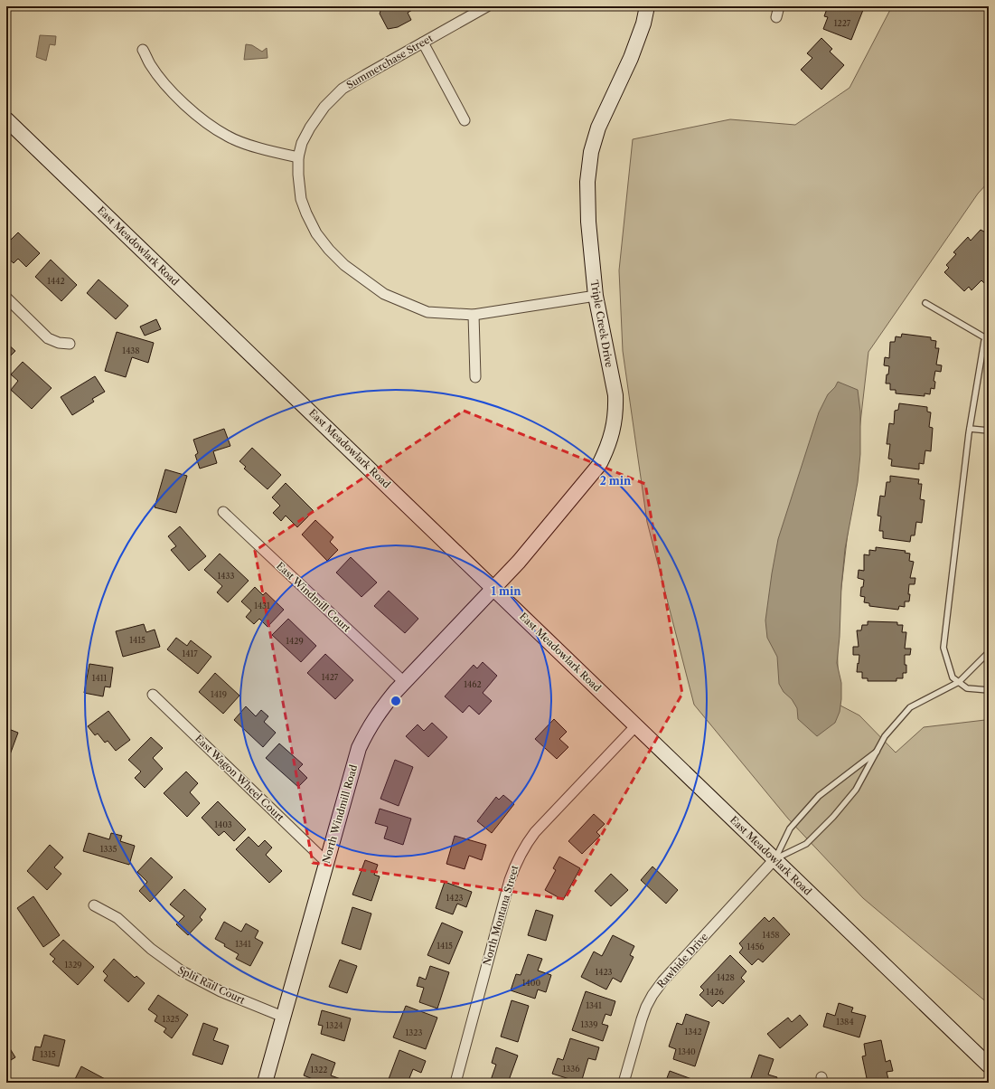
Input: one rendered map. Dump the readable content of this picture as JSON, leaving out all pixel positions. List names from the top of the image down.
{
  "streets": {
    "main road": ["East Meadowlark Road", "Triple Creek Drive", "North Windmill Road"],
    "street": [
      "Summerchase Street",
      "East Windmill Court",
      "East Wagon Wheel Court",
      "North Montana Street",
      "Rawhide Drive",
      "Split Rail Court"
    ]
  },
  "crossings": [
    ["Summerchase Street", "Triple Creek Drive"],
    ["East Meadowlark Road", "Triple Creek Drive"],
    ["East Meadowlark Road", "North Windmill Road"],
    ["East Meadowlark Road", "North Montana Street"],
    ["East Meadowlark Road", "Rawhide Drive"],
    ["Triple Creek Drive", "North Windmill Road"],
    ["East Windmill Court", "North Windmill Road"],
    ["East Wagon Wheel Court", "North Windmill Road"],
    ["North Windmill Road", "Split Rail Court"]
  ],
  "house_numbers": [
    "1227",
    "1442",
    "1438",
    "1433",
    "1431",
    "1415",
    "1429",
    "1417",
    "1427",
    "1411",
    "1462",
    "1419",
    "1403",
    "1335",
    "1423",
    "1458",
    "1341",
    "1415",
    "1456",
    "1329",
    "1423",
    "1428",
    "1400",
    "1426",
    "1341",
    "1325",
    "1384",
    "1339",
    "1324",
    "1342",
    "1323",
    "1340",
    "1315",
    "1336",
    "1322"
  ],
  "rings": ["2 min", "1 min"]
}
